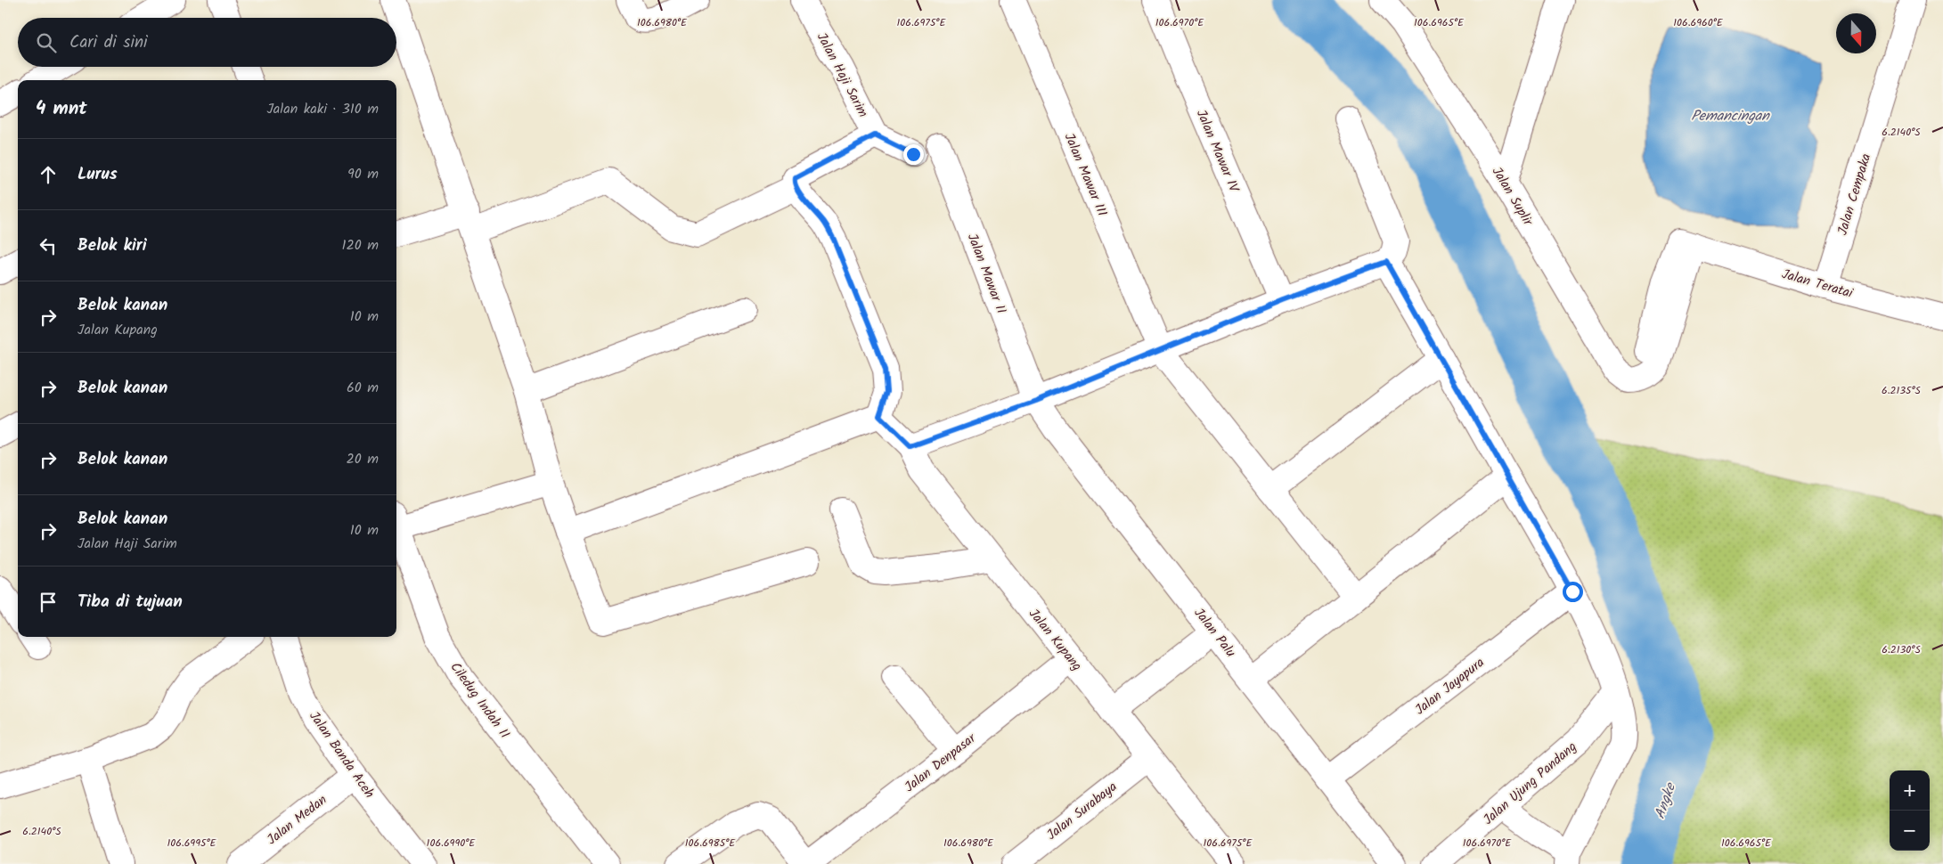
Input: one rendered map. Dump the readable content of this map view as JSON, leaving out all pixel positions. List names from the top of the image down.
{
  "streets": {
    "street": [
      "Jalan Haji Sarim",
      "Jalan Mawar IV",
      "Jalan Mawar III",
      "Jalan Cempaka",
      "Jalan Suplir",
      "Jalan Mawar II",
      "Jalan Teratai",
      "Jalan Palu",
      "Jalan Kupang",
      "Jalan Jayapura",
      "Ciledug Indah II",
      "Jalan Banda Aceh",
      "Jalan Denpasar",
      "Jalan Ujung Pandang",
      "Jalan Surabaya",
      "Jalan Medan"
    ]
  },
  "crossings": [
    ["Jalan Cempaka", "Jalan Teratai"],
    ["Jalan Suplir", "Jalan Teratai"],
    ["Jalan Mawar II", "Jalan Palu"],
    ["Jalan Palu", "Jalan Jayapura"],
    ["Jalan Kupang", "Jalan Denpasar"],
    ["Jalan Kupang", "Jalan Surabaya"],
    ["Jalan Banda Aceh", "Jalan Medan"]
  ],
  "water": ["Pemancingan", "Angke"],
  "north": "bottom",
  "page": {
    "search": "Cari di sini",
    "heading": ["4 mnt", "Jalan kaki · 310 m"],
    "list": [
      ["Lurus", "90 m"],
      ["Belok kiri", "120 m"],
      ["Belok kanan", "Jalan Kupang", "10 m"],
      ["Belok kanan", "60 m"],
      ["Belok kanan", "20 m"],
      ["Belok kanan", "Jalan Haji Sarim", "10 m"],
      "Tiba di tujuan"
    ],
    "map_buttons": ["+", "−"]
  },
  "coordinates": [
    "106.6980°E",
    "106.6970°E",
    "106.6965°E",
    "106.6960°E",
    "106.6975°E",
    "6.2140°S",
    "6.2135°S",
    "6.2130°S",
    "106.6995°E",
    "106.6990°E",
    "106.6985°E"
  ]
}
